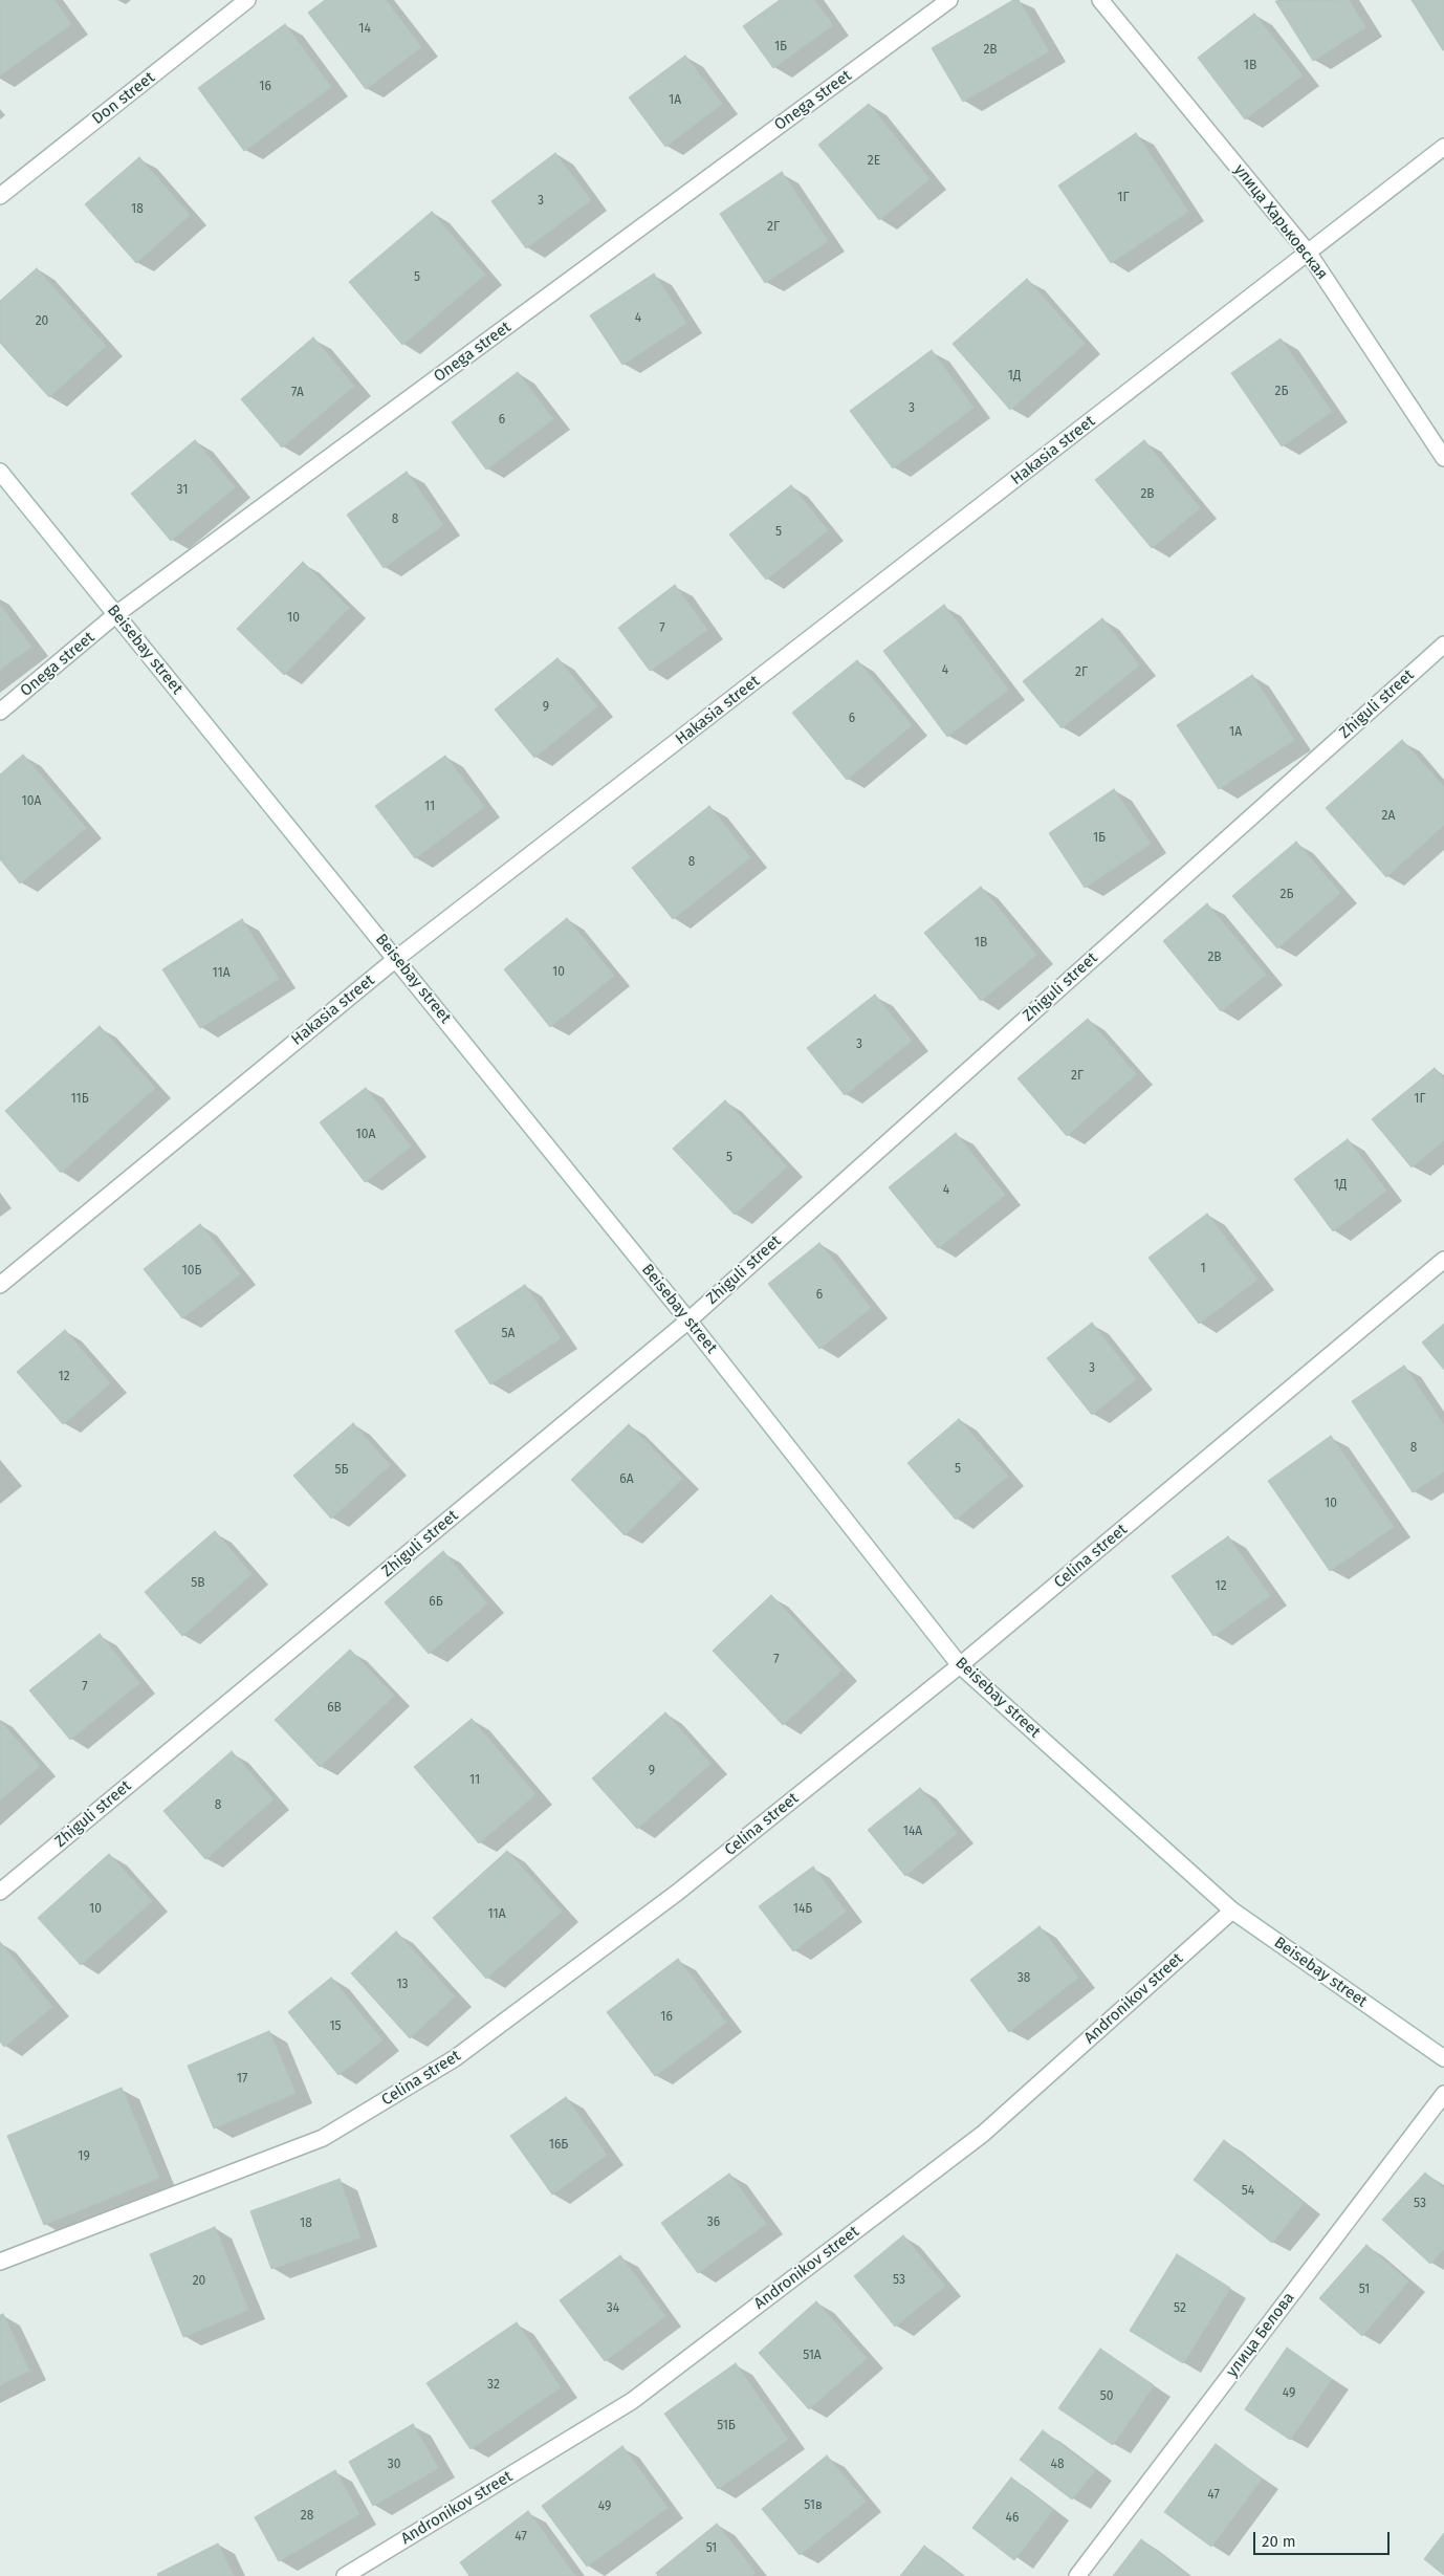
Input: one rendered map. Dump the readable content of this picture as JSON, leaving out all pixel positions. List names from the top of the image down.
{
  "streets": {
    "street": [
      "Don street",
      "Onega street",
      "улица Харьковская",
      "Hakasia street",
      "Beisebay street",
      "Zhiguli street",
      "Celina street",
      "Andronikov street",
      "улица Белова"
    ]
  },
  "crossings": [
    ["Onega street", "Beisebay street"],
    ["улица Харьковская", "Hakasia street"],
    ["Hakasia street", "Beisebay street"],
    ["Beisebay street", "Zhiguli street"],
    ["Beisebay street", "Celina street"],
    ["Beisebay street", "Andronikov street"]
  ],
  "house_numbers": [
    "14",
    "1Б",
    "2В",
    "1В",
    "16",
    "1А",
    "2Е",
    "1Г",
    "3",
    "18",
    "2Г",
    "5",
    "4",
    "20",
    "1Д",
    "2Б",
    "7А",
    "3",
    "6",
    "31",
    "2В",
    "8",
    "5",
    "10",
    "7",
    "4",
    "2Г",
    "9",
    "6",
    "1А",
    "10А",
    "11",
    "2А",
    "1Б",
    "8",
    "2Б",
    "1В",
    "2В",
    "10",
    "11А",
    "3",
    "2Г",
    "11Б",
    "1Г",
    "10А",
    "5",
    "1Д",
    "4",
    "1",
    "10Б",
    "6",
    "5А",
    "3",
    "12",
    "8",
    "5",
    "5Б",
    "6А",
    "10",
    "5В",
    "12",
    "6Б",
    "7",
    "7",
    "6В",
    "9",
    "11",
    "8",
    "14А",
    "10",
    "14Б",
    "11А",
    "38",
    "13",
    "16",
    "15",
    "17",
    "16Б",
    "19",
    "54",
    "53",
    "36",
    "18",
    "53",
    "20",
    "51",
    "34",
    "52",
    "51А",
    "32",
    "49",
    "50",
    "51Б",
    "30",
    "48",
    "47",
    "51в",
    "49",
    "28",
    "46",
    "47",
    "51"
  ],
  "scale_bar": "20 m"
}
